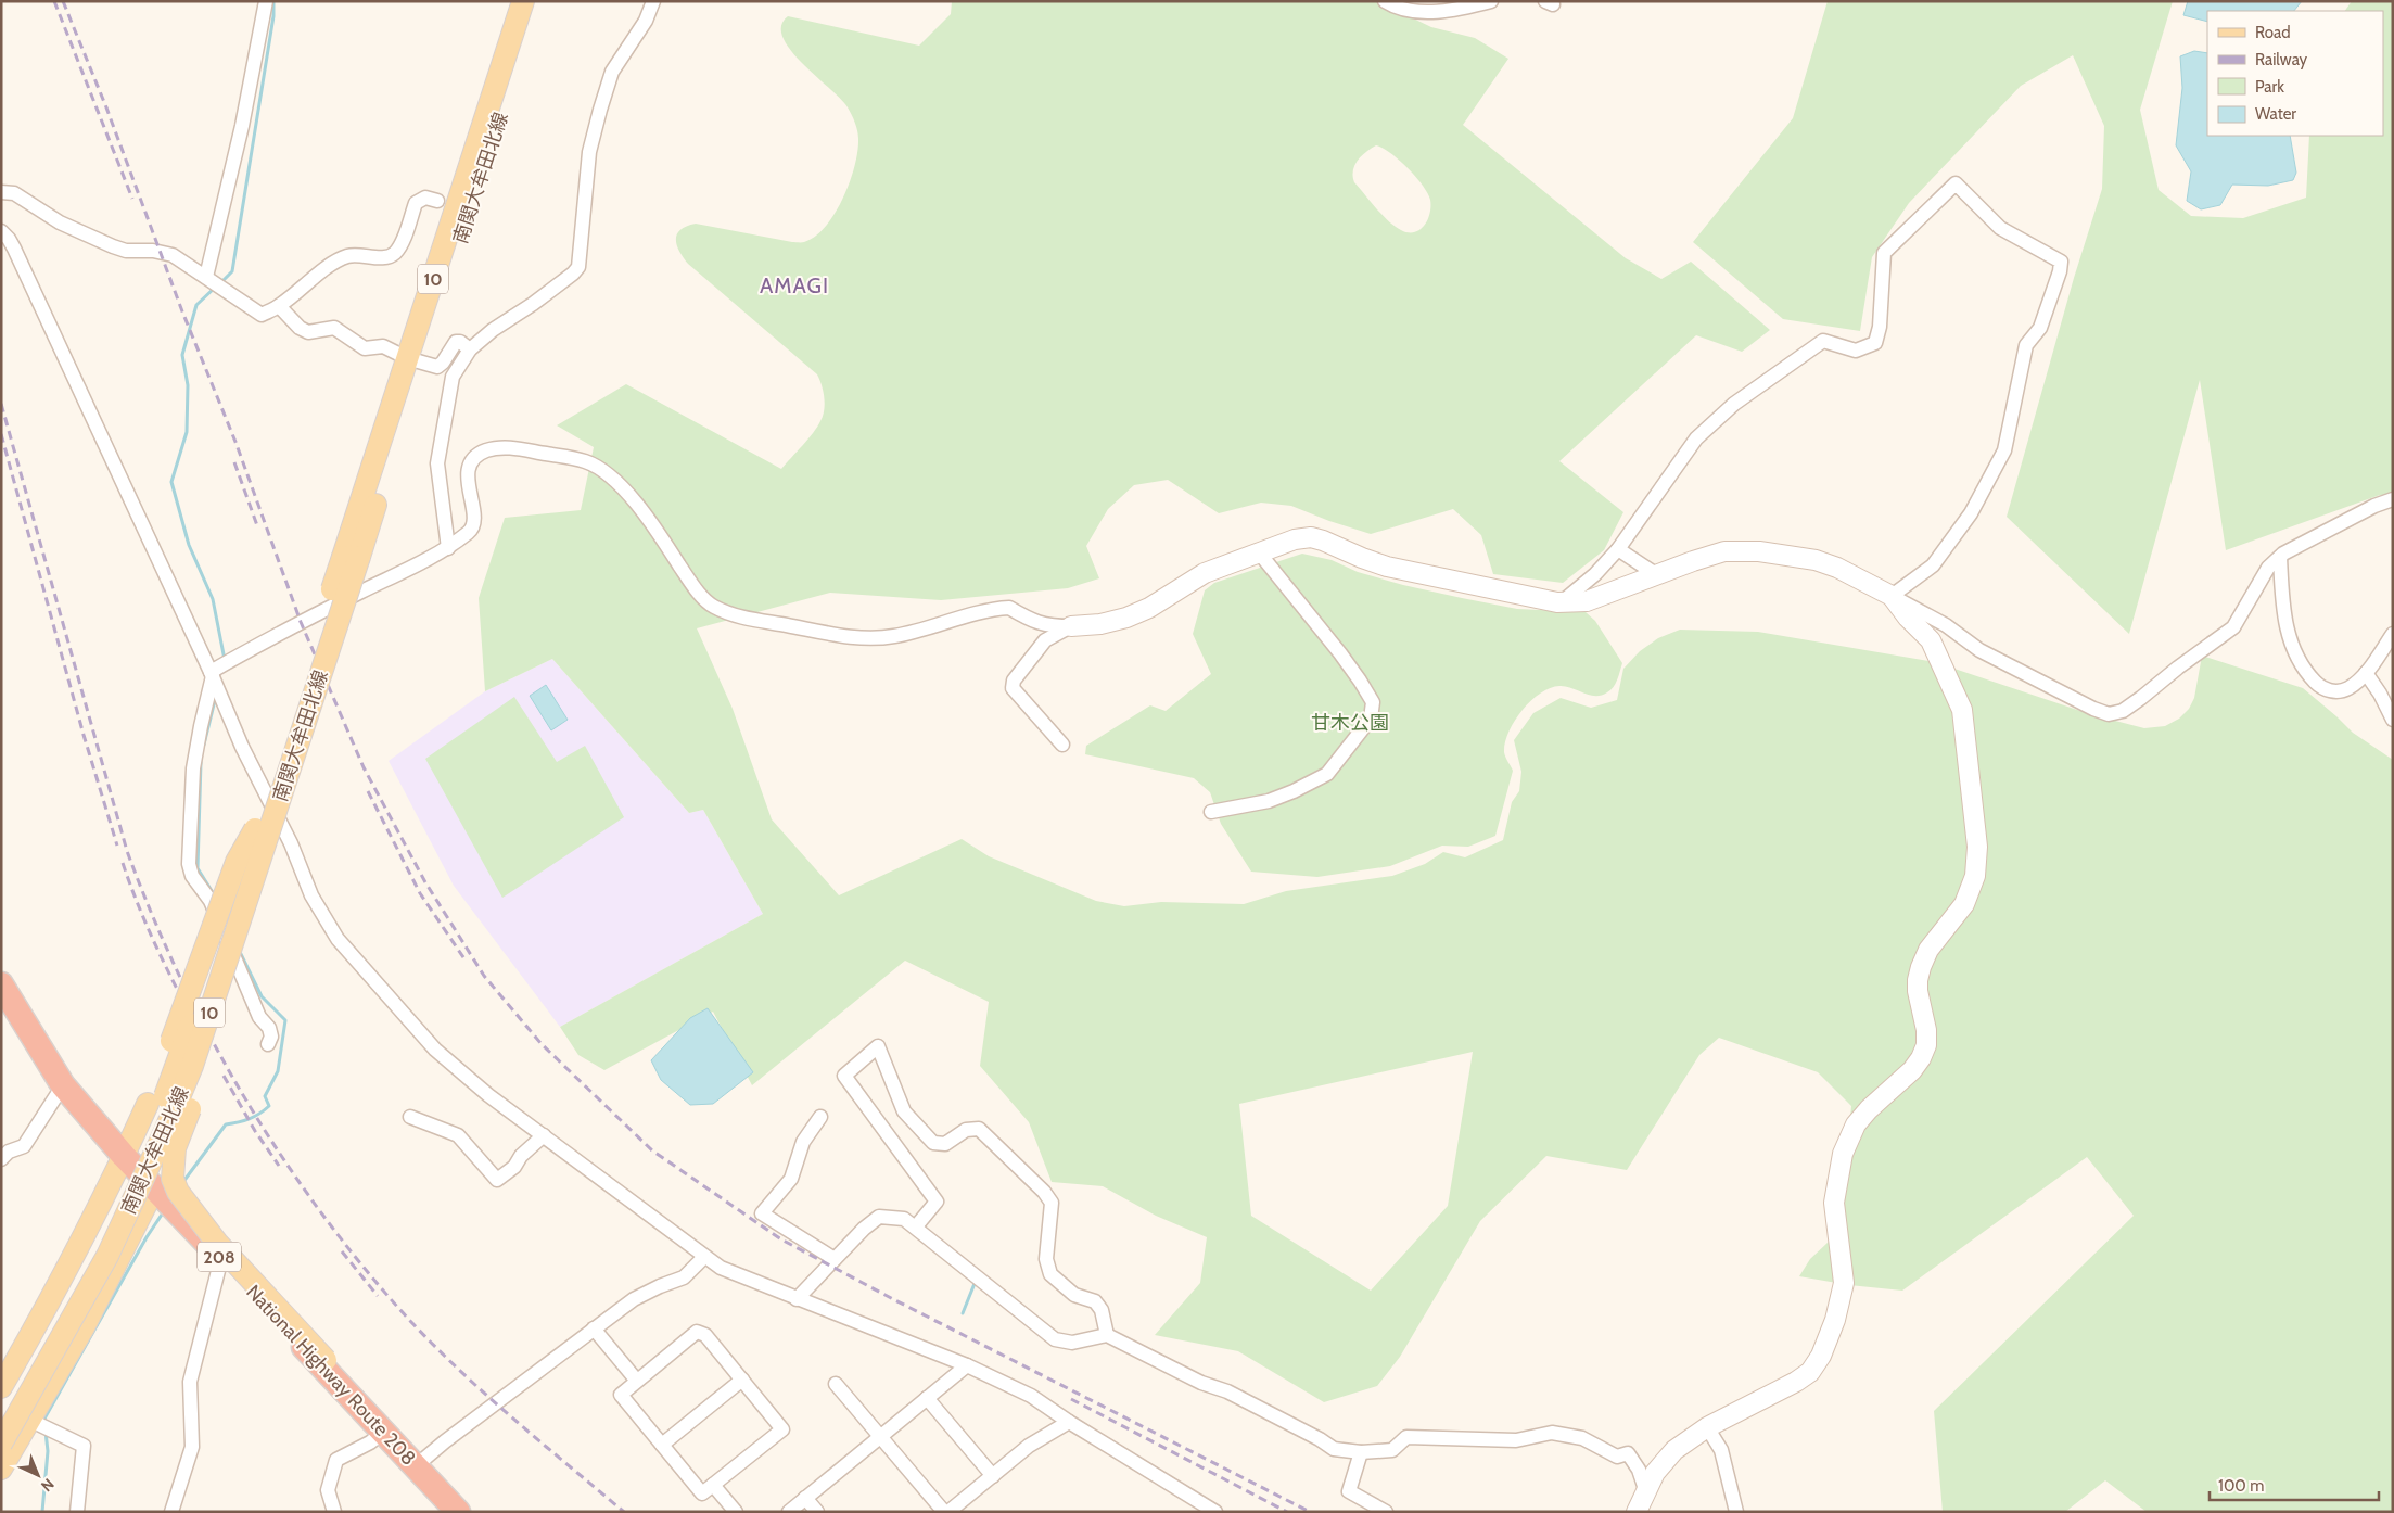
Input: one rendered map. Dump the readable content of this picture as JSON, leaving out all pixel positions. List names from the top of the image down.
{
  "streets": {
    "highway": ["208", "National Highway Route 208"],
    "main road": ["南関大牟田北線", "10"]
  },
  "districts": ["AMAGI"],
  "parks": ["甘木公園"],
  "legend": [
    "Road",
    "Railway",
    "Park",
    "Water"
  ],
  "scale_bar": "100 m",
  "north": "bottom right"
}
